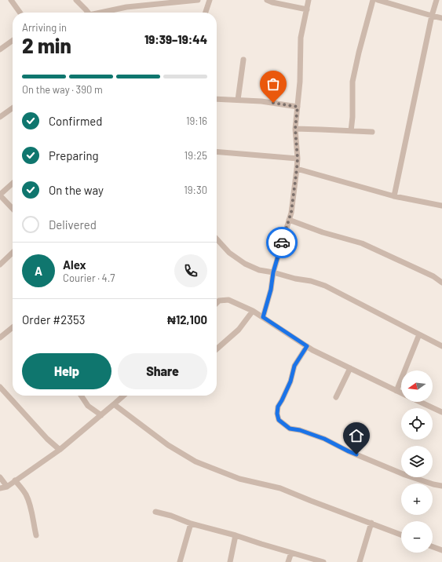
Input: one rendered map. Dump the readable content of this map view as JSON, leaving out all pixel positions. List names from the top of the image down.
{
  "north": "left",
  "page": {
    "heading": ["2 min", "Arriving in", "19:39–19:44"],
    "panel": [
      "Alex",
      "Courier · 4.7",
      "Order #2353",
      "₦12,100"
    ],
    "bar": "On the way · 390 m",
    "list": [
      ["Confirmed", "19:16"],
      ["Preparing", "19:25"],
      ["On the way", "19:30"],
      "Delivered"
    ],
    "round": "A",
    "buttons": ["Help", "Share"],
    "map_buttons": ["+", "−"]
  }
}
